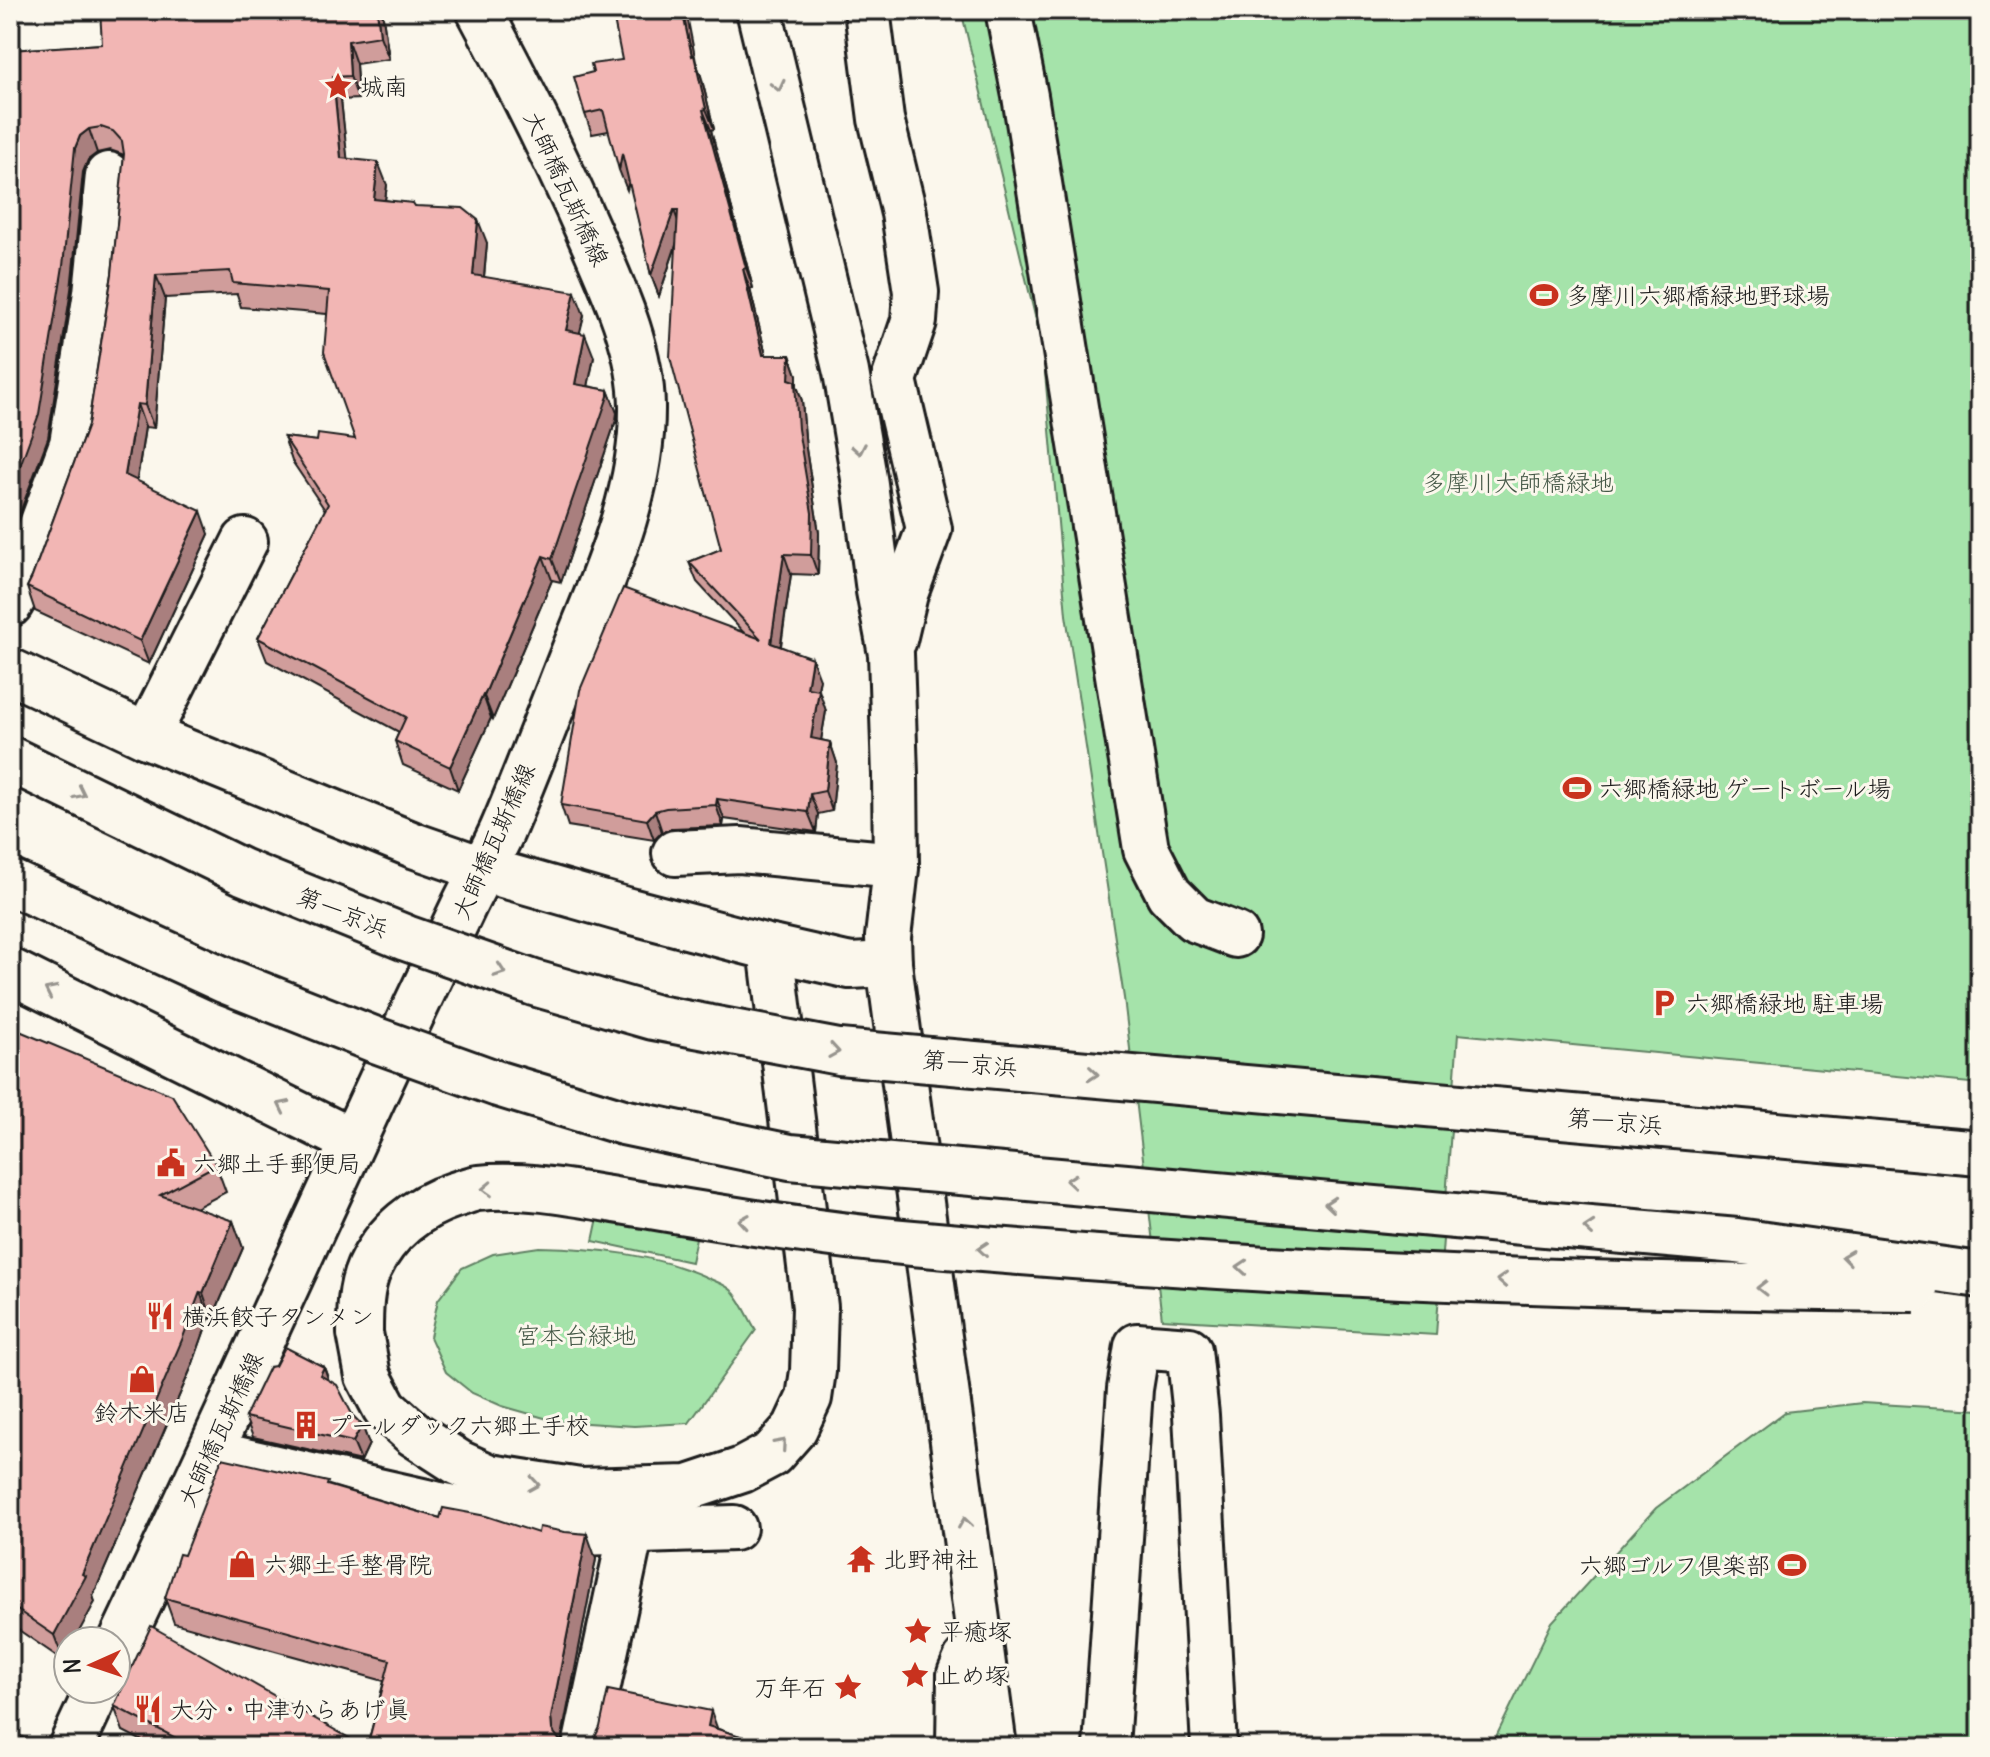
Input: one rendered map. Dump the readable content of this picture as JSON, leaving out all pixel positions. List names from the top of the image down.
{
  "streets": {
    "main road": ["大師橋瓦斯橋線", "第一京浜"]
  },
  "parks": ["多摩川大師橋緑地", "宮本台緑地"],
  "places": {
    "place": [
      "城南",
      "平癒塚",
      "止め塚",
      "万年石"
    ],
    "sports": ["多摩川六郷橋緑地野球場", "六郷橋緑地 ゲートボール場", "六郷ゴルフ倶楽部"],
    "parking": ["六郷橋緑地 駐車場"],
    "public building": ["六郷土手郵便局"],
    "restaurant": ["横浜餃子タンメン", "大分・中津からあげ眞"],
    "shop": ["鈴木米店", "六郷土手整骨院"],
    "building": ["プールダック六郷土手校"],
    "temple": ["北野神社"]
  },
  "north": "left"
}
